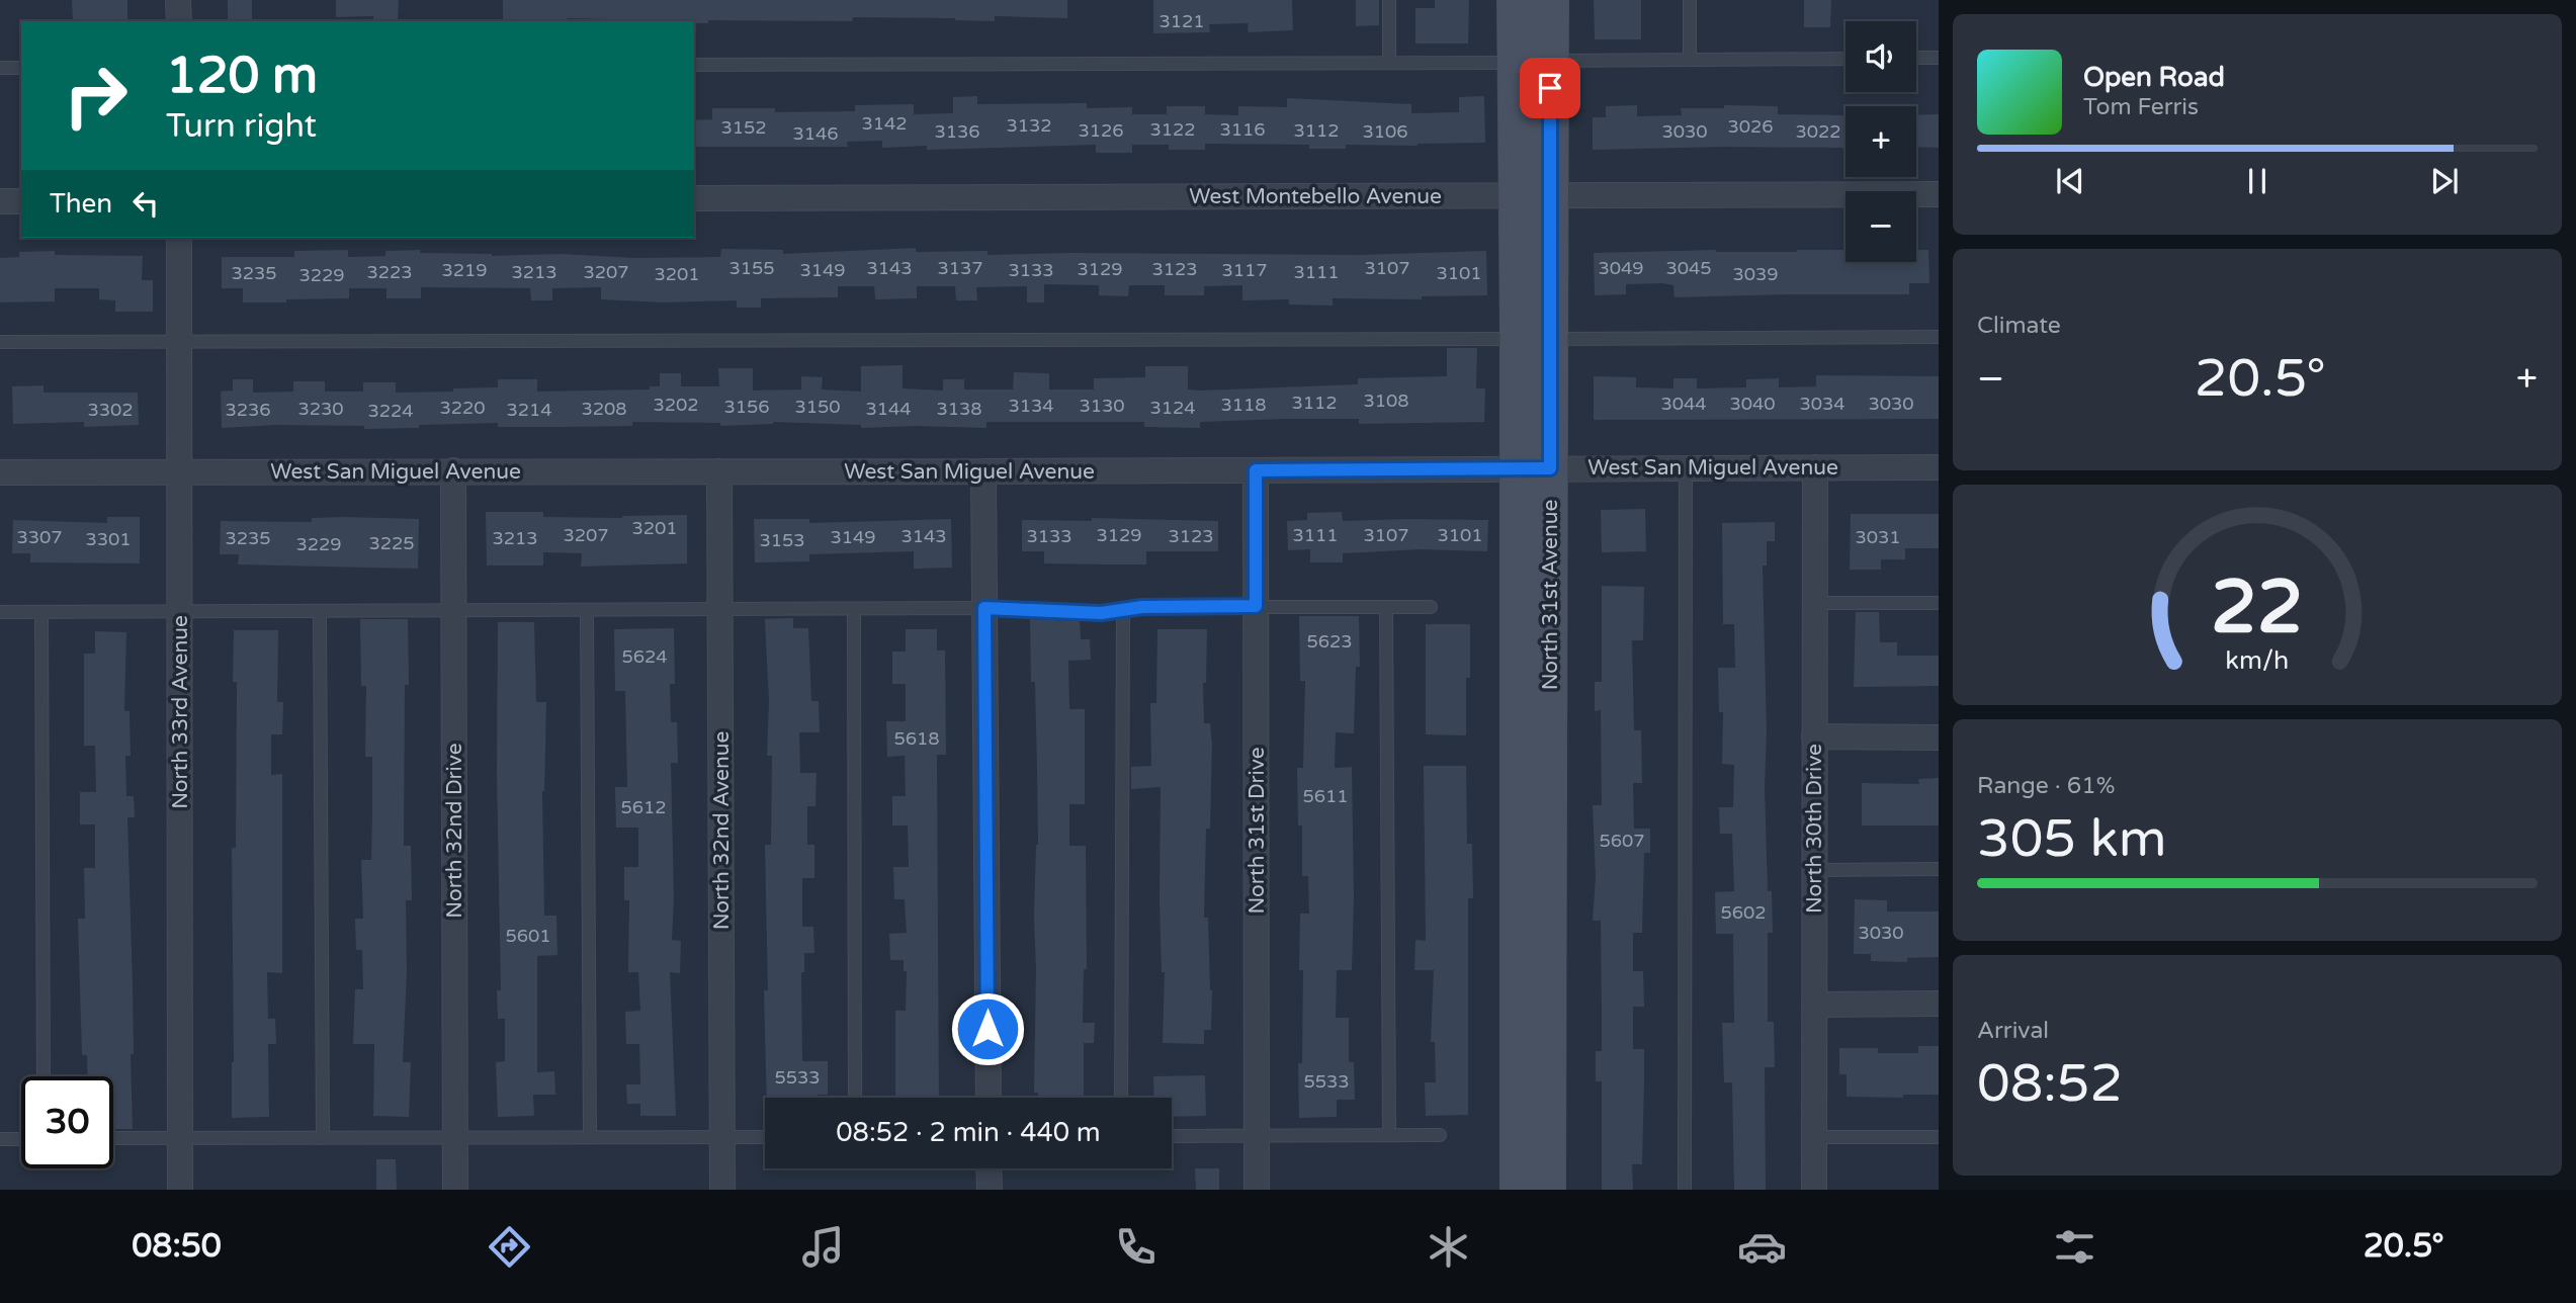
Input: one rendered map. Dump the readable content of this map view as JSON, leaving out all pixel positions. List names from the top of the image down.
{
  "streets": {
    "street": [
      "West Montebello Avenue",
      "West San Miguel Avenue",
      "North 31st Avenue",
      "North 33rd Avenue",
      "North 30th Drive",
      "North 32nd Drive",
      "North 32nd Avenue",
      "North 31st Drive"
    ]
  },
  "crossings": [
    ["West Montebello Avenue", "North 31st Avenue"],
    ["West San Miguel Avenue", "North 31st Avenue"],
    ["West San Miguel Avenue", "North 33rd Avenue"],
    ["West San Miguel Avenue", "North 30th Drive"],
    ["West San Miguel Avenue", "North 32nd Drive"],
    ["West San Miguel Avenue", "North 32nd Avenue"],
    ["West San Miguel Avenue", "North 31st Drive"]
  ],
  "house_numbers": [
    "3121",
    "3142",
    "3132",
    "3026",
    "3152",
    "3122",
    "3116",
    "3126",
    "3112",
    "3136",
    "3106",
    "3030",
    "3022",
    "3146",
    "3155",
    "3143",
    "3137",
    "3107",
    "3049",
    "3045",
    "3129",
    "3123",
    "3219",
    "3149",
    "3133",
    "3117",
    "3223",
    "3213",
    "3207",
    "3111",
    "3235",
    "3101",
    "3201",
    "3039",
    "3229",
    "3108",
    "3112",
    "3044",
    "3040",
    "3034",
    "3030",
    "3202",
    "3118",
    "3134",
    "3130",
    "3156",
    "3150",
    "3220",
    "3124",
    "3230",
    "3208",
    "3144",
    "3138",
    "3302",
    "3236",
    "3214",
    "3224",
    "3201",
    "3207",
    "3129",
    "3111",
    "3107",
    "3101",
    "3143",
    "3133",
    "3123",
    "3307",
    "3149",
    "3031",
    "3235",
    "3213",
    "3301",
    "3153",
    "3225",
    "3229",
    "5623",
    "5624",
    "5618",
    "5611",
    "5612",
    "5607",
    "5602",
    "3030",
    "5601",
    "5533",
    "5533"
  ],
  "page": {
    "map_buttons": ["+", "−"],
    "turn": ["120 m", "Turn right"],
    "song": ["Open Road", "Tom Ferris"],
    "then": "Then",
    "tile": [
      "Climate",
      ["Range · 61%", "305 km"],
      ["Arrival", "08:52"]
    ],
    "heat": ["−", "20.5°", "+"],
    "limit": "30",
    "trip": "08:52 · 2 min · 440 m",
    "tabs": ["08:50", "20.5°"],
    "gauge": ["22", "km/h"]
  }
}
